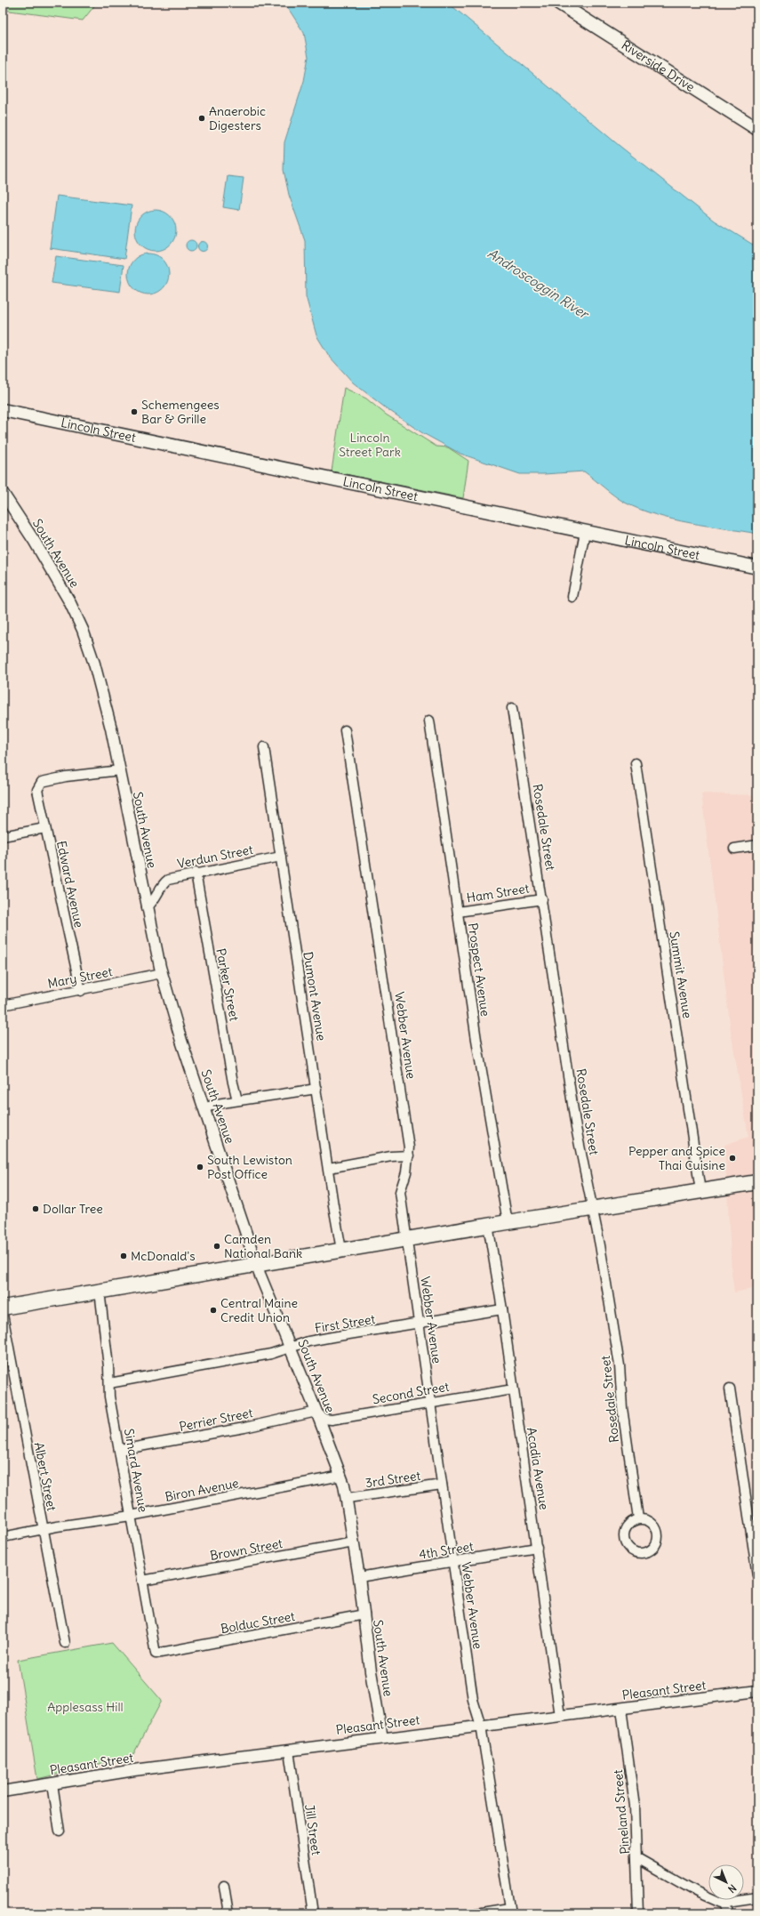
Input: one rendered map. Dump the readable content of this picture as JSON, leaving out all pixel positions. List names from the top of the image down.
{
  "streets": {
    "main road": ["Riverside Drive", "Lincoln Street"],
    "street": [
      "South Avenue",
      "Rosedale Street",
      "Verdun Street",
      "Edward Avenue",
      "Ham Street",
      "Prospect Avenue",
      "Summit Avenue",
      "Mary Street",
      "Parker Street",
      "Dumont Avenue",
      "Webber Avenue",
      "First Street",
      "Second Street",
      "Perrier Street",
      "Acadia Avenue",
      "Simard Avenue",
      "Albert Street",
      "3rd Street",
      "Biron Avenue",
      "Brown Street",
      "4th Street",
      "Bolduc Street",
      "Pleasant Street",
      "Pineland Street",
      "Jill Street"
    ]
  },
  "crossings": [
    ["South Avenue", "Verdun Street"],
    ["South Avenue", "Edward Avenue"],
    ["South Avenue", "Mary Street"],
    ["South Avenue", "First Street"],
    ["South Avenue", "Second Street"],
    ["South Avenue", "Perrier Street"],
    ["South Avenue", "3rd Street"],
    ["South Avenue", "Biron Avenue"],
    ["South Avenue", "Brown Street"],
    ["South Avenue", "4th Street"],
    ["South Avenue", "Bolduc Street"],
    ["South Avenue", "Pleasant Street"],
    ["Rosedale Street", "Ham Street"],
    ["Verdun Street", "Parker Street"],
    ["Verdun Street", "Dumont Avenue"],
    ["Edward Avenue", "Mary Street"],
    ["Ham Street", "Prospect Avenue"],
    ["Webber Avenue", "First Street"],
    ["Webber Avenue", "Second Street"],
    ["Webber Avenue", "3rd Street"],
    ["Webber Avenue", "4th Street"],
    ["Webber Avenue", "Pleasant Street"],
    ["First Street", "Acadia Avenue"],
    ["First Street", "Simard Avenue"],
    ["Second Street", "Perrier Street"],
    ["Second Street", "Acadia Avenue"],
    ["Perrier Street", "Simard Avenue"],
    ["Acadia Avenue", "4th Street"],
    ["Acadia Avenue", "Pleasant Street"],
    ["Simard Avenue", "Biron Avenue"],
    ["Simard Avenue", "Brown Street"],
    ["Simard Avenue", "Bolduc Street"],
    ["Albert Street", "Biron Avenue"],
    ["Pleasant Street", "Pineland Street"],
    ["Pleasant Street", "Jill Street"]
  ],
  "water": ["Androscoggin River"],
  "parks": ["Lincoln Street Park", "Applesass Hill"],
  "places": [
    "Anaerobic Digesters",
    "Schemengees Bar & Grille",
    "Pepper and Spice Thai Cuisine",
    "South Lewiston Post Office",
    "Dollar Tree",
    "Camden National Bank",
    "McDonald's",
    "Central Maine Credit Union"
  ],
  "north": "bottom right"
}
